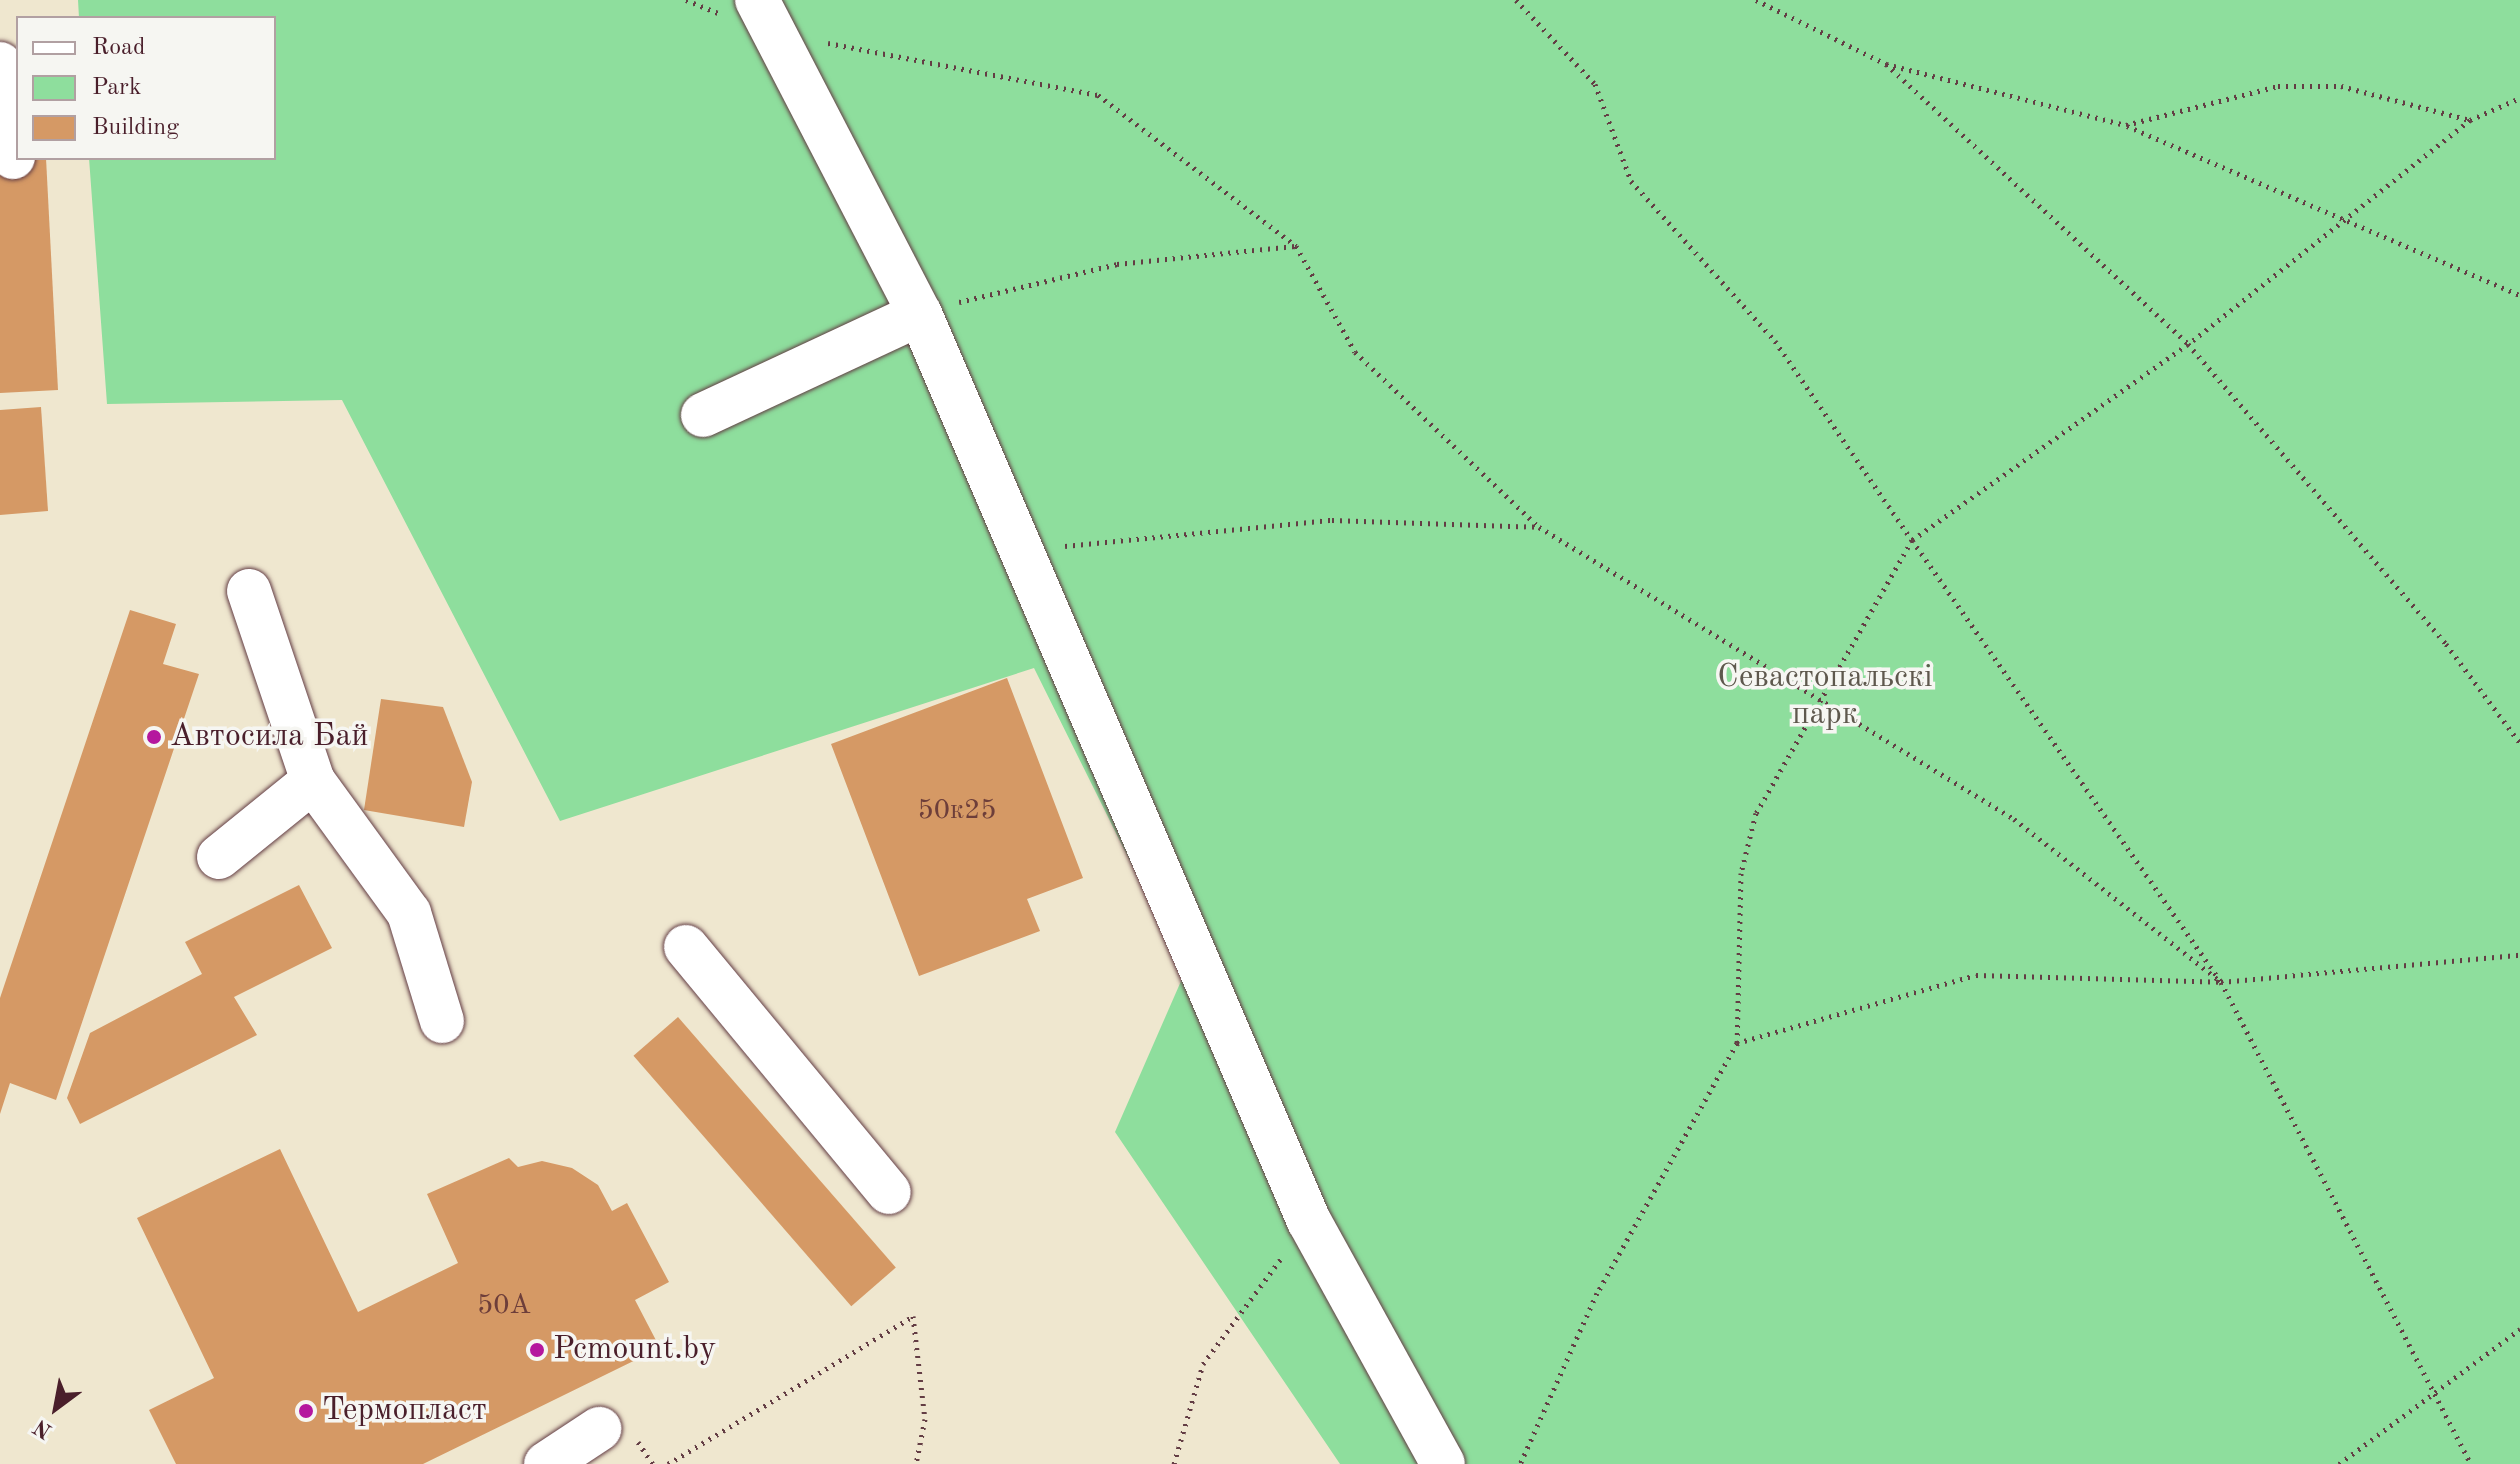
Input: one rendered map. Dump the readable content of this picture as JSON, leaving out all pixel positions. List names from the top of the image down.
{
  "parks": ["Севастопальскі парк"],
  "places": ["Автосила Бай", "Pcmount.by", "Термопласт"],
  "house_numbers": ["50к25", "50А"],
  "legend": ["Road", "Park", "Building"],
  "north": "bottom left"
}
